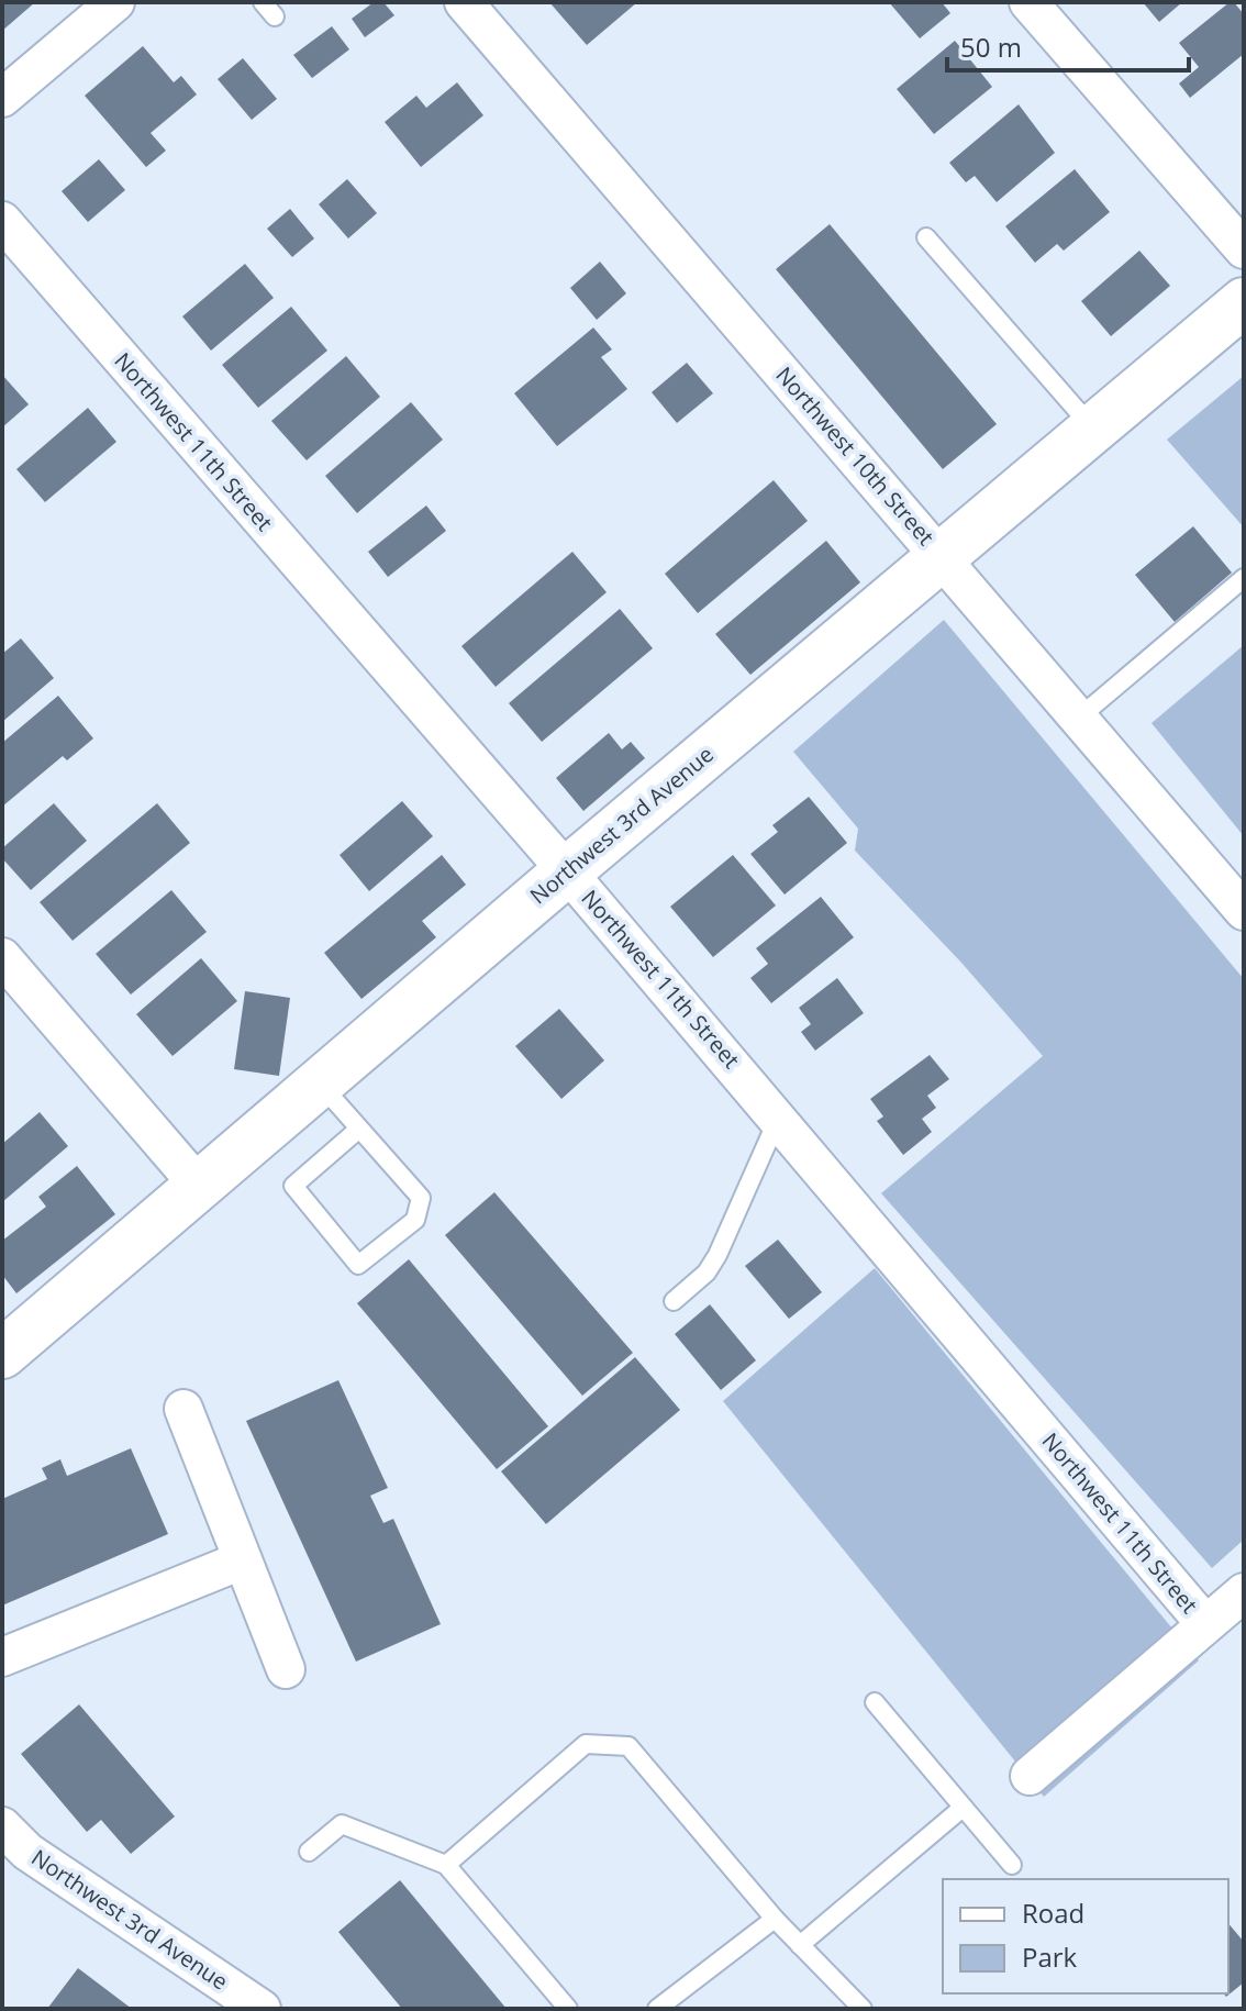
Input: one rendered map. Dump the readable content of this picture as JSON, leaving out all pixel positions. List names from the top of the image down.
{
  "streets": {
    "street": ["Northwest 11th Street", "Northwest 10th Street", "Northwest 3rd Avenue"]
  },
  "crossings": [
    ["Northwest 11th Street", "Northwest 3rd Avenue"],
    ["Northwest 10th Street", "Northwest 3rd Avenue"]
  ],
  "legend": ["Road", "Park"],
  "scale_bar": "50 m"
}
